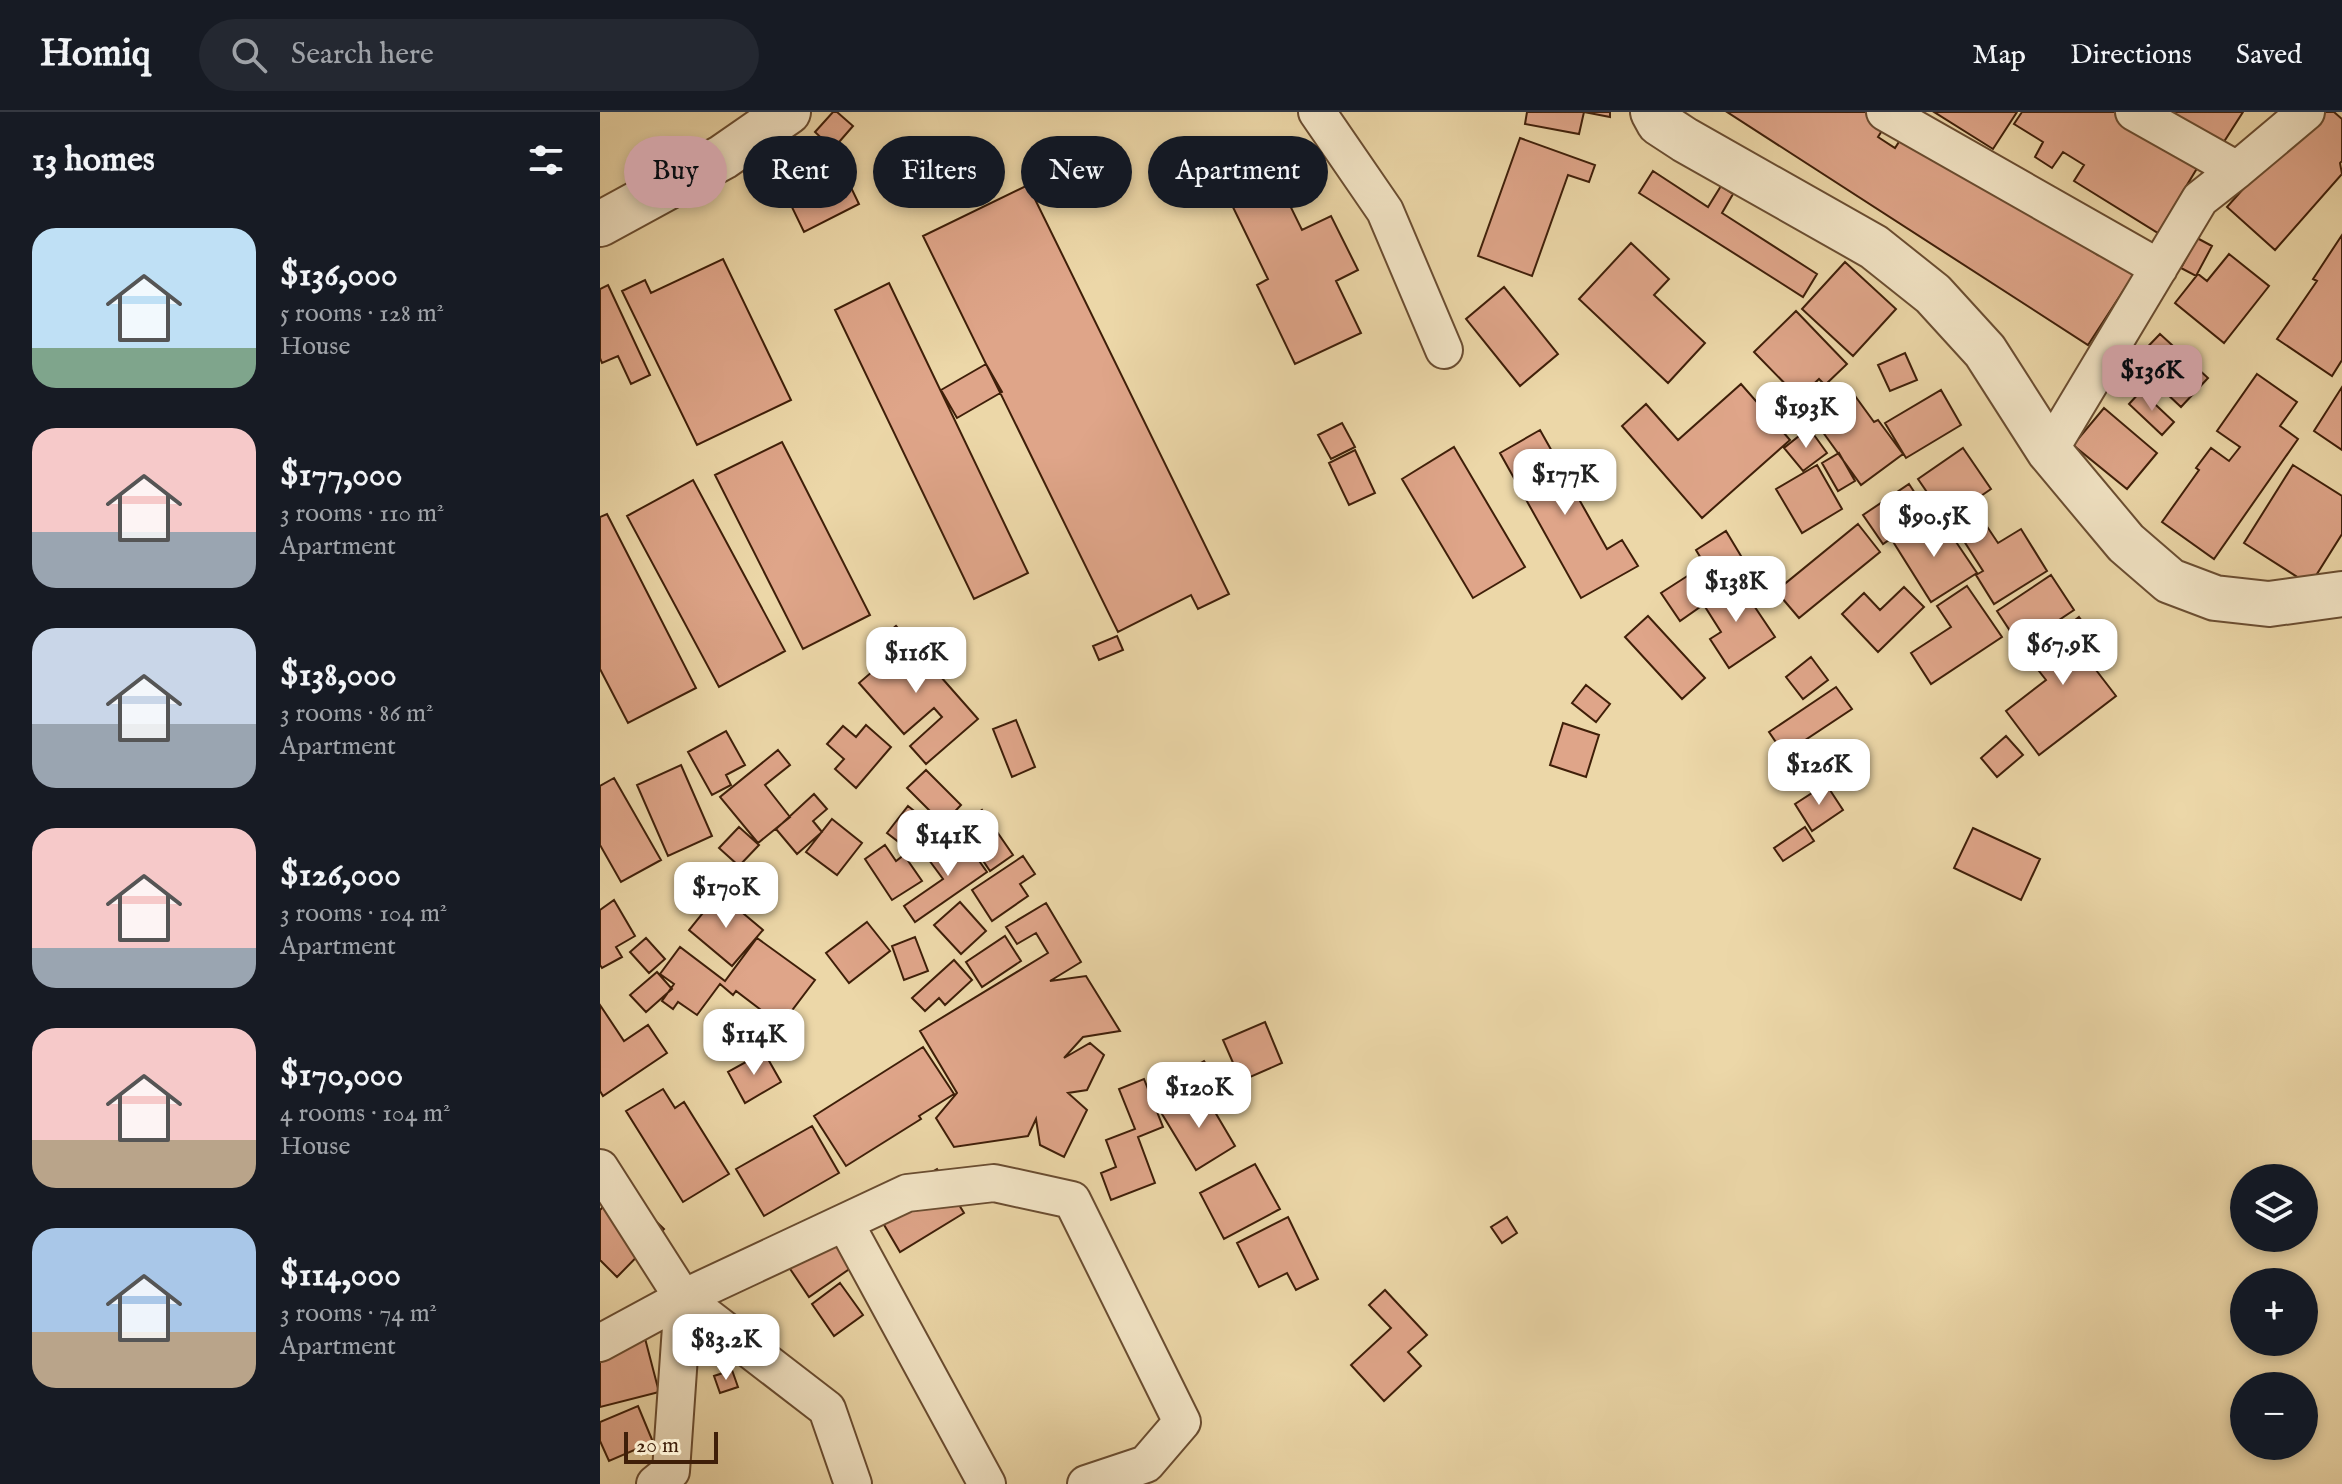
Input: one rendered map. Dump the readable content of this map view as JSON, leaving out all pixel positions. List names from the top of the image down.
{
  "scale_bar": "20 m",
  "page": {
    "header": "Homiq",
    "search": "Search here",
    "nav": ["Map", "Directions", "Saved"],
    "heading": "13 homes",
    "chip": [
      "Buy",
      "Rent",
      "Filters",
      "New",
      "Apartment"
    ],
    "list": [
      {
        "name": "$136,000",
        "note": "5 rooms · 128 m² · House"
      },
      {
        "name": "$177,000",
        "note": "3 rooms · 110 m² · Apartment"
      },
      {
        "name": "$138,000",
        "note": "3 rooms · 86 m² · Apartment"
      },
      {
        "name": "$126,000",
        "note": "3 rooms · 104 m² · Apartment"
      },
      {
        "name": "$170,000",
        "note": "4 rooms · 104 m² · House"
      },
      {
        "name": "$114,000",
        "note": "3 rooms · 74 m² · Apartment"
      }
    ],
    "price": [
      "$136K",
      "$193K",
      "$177K",
      "$90.5K",
      "$138K",
      "$67.9K",
      "$116K",
      "$126K",
      "$141K",
      "$170K",
      "$114K",
      "$120K",
      "$83.2K"
    ],
    "map_buttons": ["+", "−"],
    "scale": "20 m"
  }
}
